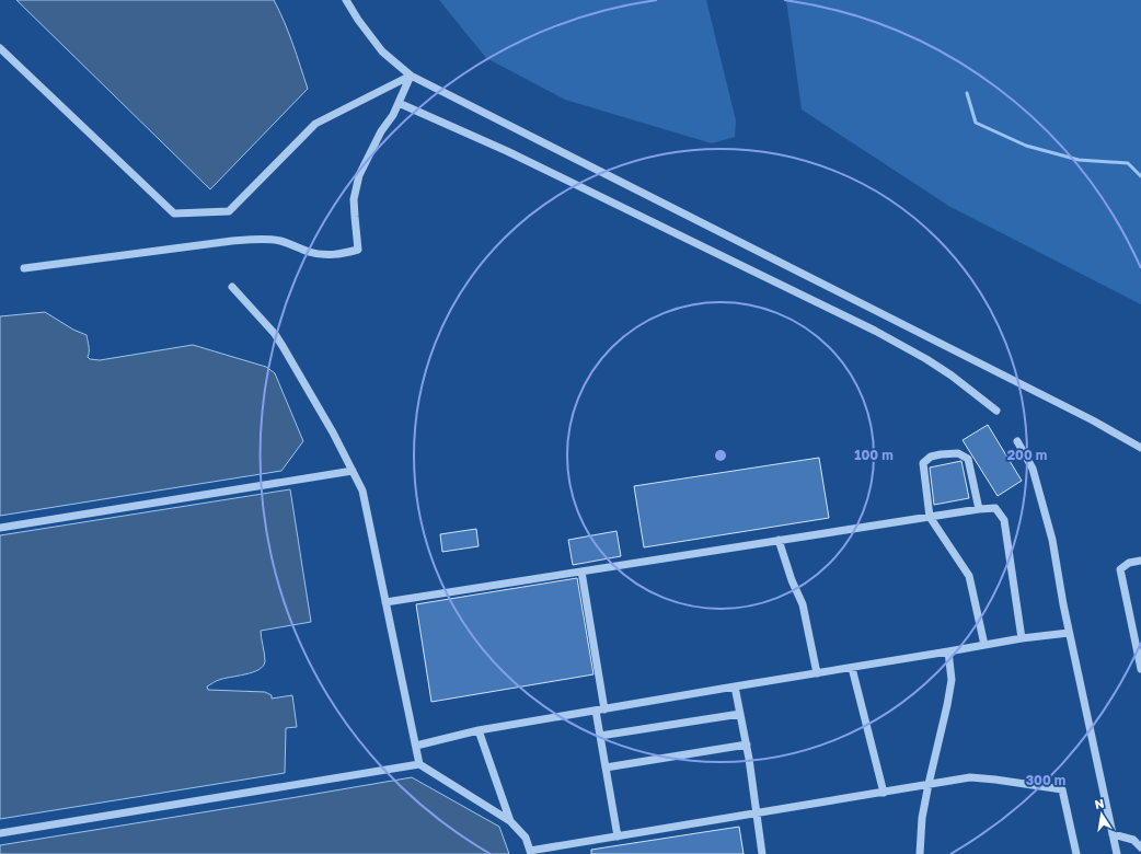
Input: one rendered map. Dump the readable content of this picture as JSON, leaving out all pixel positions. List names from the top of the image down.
{
  "north": "top",
  "rings": ["100 m", "200 m", "300 m"]
}
